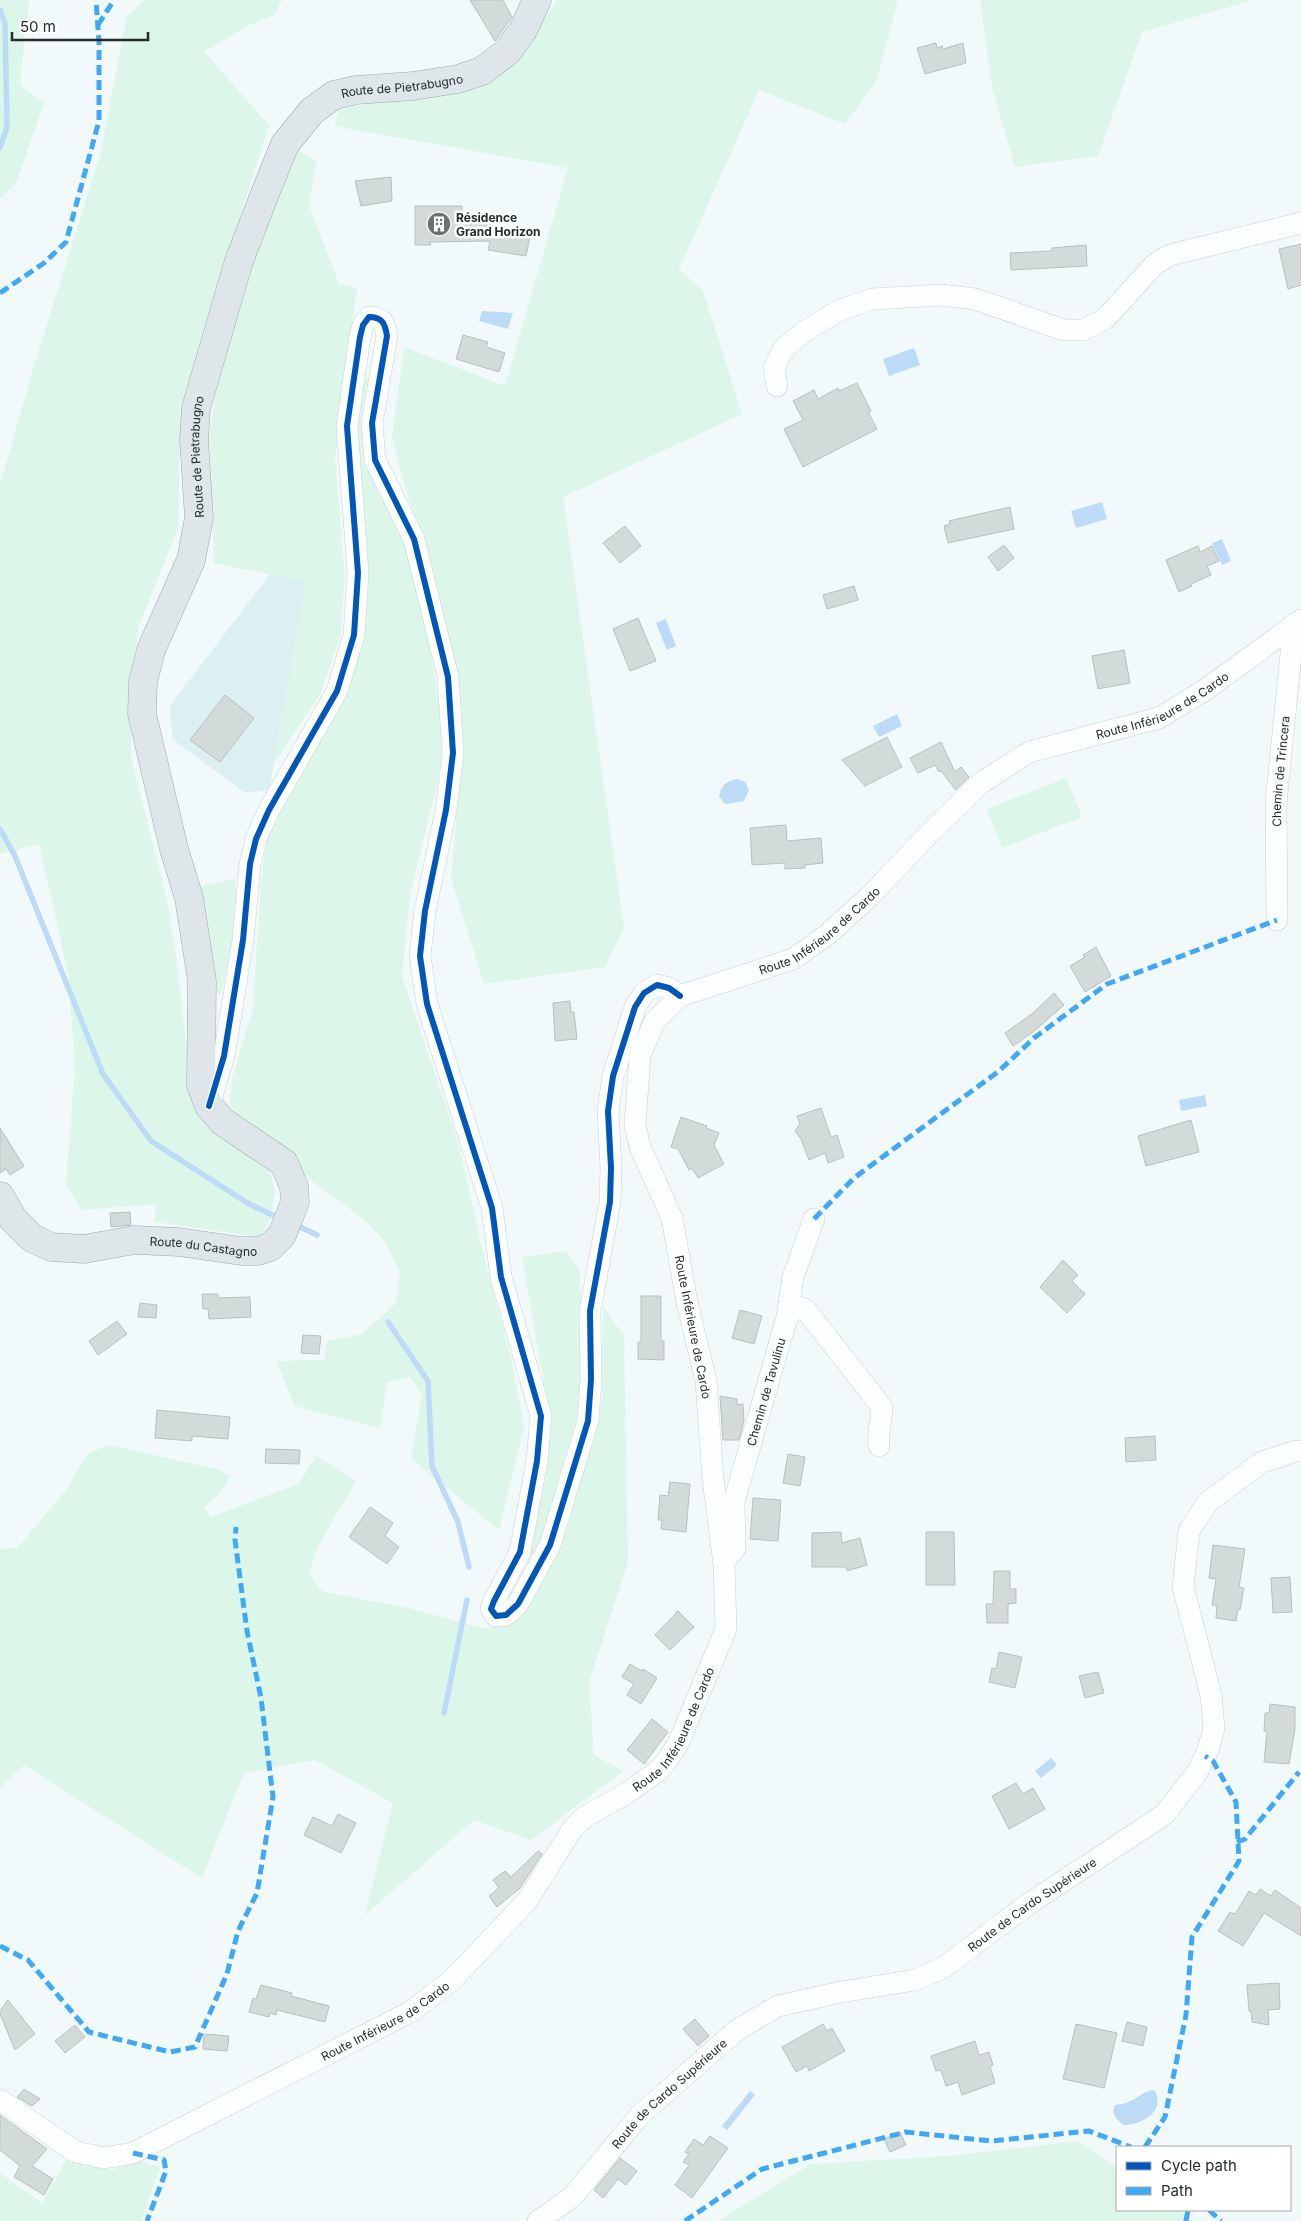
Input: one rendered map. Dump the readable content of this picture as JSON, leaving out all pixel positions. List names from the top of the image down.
{
  "streets": {
    "main road": ["Route de Pietrabugno", "Route du Castagno"],
    "street": [
      "Route Inférieure de Cardo",
      "Chemin de Trincera",
      "Chemin de Tavulinu",
      "Route de Cardo Supérieure"
    ]
  },
  "crossings": [
    ["Route de Pietrabugno", "Route du Castagno"],
    ["Route Inférieure de Cardo", "Chemin de Trincera"],
    ["Route Inférieure de Cardo", "Chemin de Tavulinu"]
  ],
  "places": {
    "building": ["Résidence Grand Horizon"]
  },
  "legend": ["Cycle path", "Path"],
  "scale_bar": "50 m"
}
